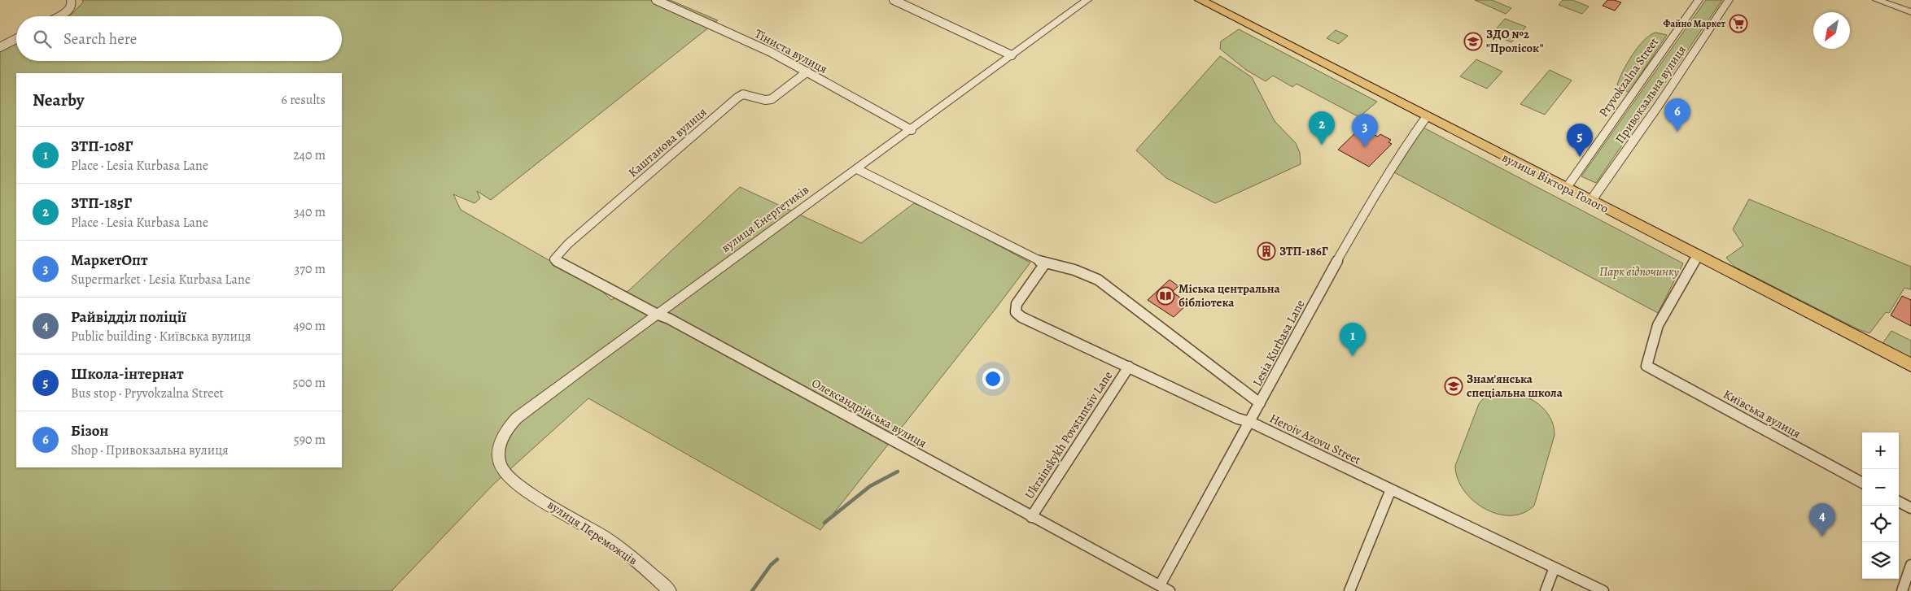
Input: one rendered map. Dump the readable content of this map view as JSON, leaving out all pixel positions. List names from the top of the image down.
{
  "streets": {
    "main road": ["вулиця Віктора Голого"],
    "street": [
      "Тіниста вулиця",
      "Pryvokzalna Street",
      "Привокзальна вулиця",
      "Каштанова вулиця",
      "вулиця Енергетиків",
      "Lesia Kurbasa Lane",
      "Олександрійська вулиця",
      "Київська вулиця",
      "Ukrainskykh Povstantsiv Lane",
      "Heroiv Azovu Street",
      "вулиця Переможців"
    ]
  },
  "crossings": [
    ["Тіниста вулиця", "Каштанова вулиця"],
    ["Тіниста вулиця", "вулиця Енергетиків"],
    ["Pryvokzalna Street", "вулиця Віктора Голого"],
    ["Привокзальна вулиця", "вулиця Віктора Голого"],
    ["Каштанова вулиця", "Олександрійська вулиця"],
    ["вулиця Віктора Голого", "Lesia Kurbasa Lane"],
    ["вулиця Віктора Голого", "Київська вулиця"],
    ["вулиця Енергетиків", "Олександрійська вулиця"],
    ["вулиця Енергетиків", "вулиця Переможців"],
    ["Lesia Kurbasa Lane", "Олександрійська вулиця"],
    ["Lesia Kurbasa Lane", "Heroiv Azovu Street"],
    ["Олександрійська вулиця", "Ukrainskykh Povstantsiv Lane"],
    ["Ukrainskykh Povstantsiv Lane", "Heroiv Azovu Street"]
  ],
  "parks": ["Парк відпочинку"],
  "places": {
    "supermarket": ["Файно Маркет"],
    "school or university": ["ЗДО №2 \"Пролісок\"", "Знам'янська спеціальна школа"],
    "building": ["ЗТП-186Г"],
    "library": ["Міська центральна бібліотека"]
  },
  "north": "bottom left",
  "page": {
    "search": "Search here",
    "heading": ["Nearby", "6 results"],
    "pins": [
      "6",
      "2",
      "3",
      "5",
      "1",
      "4"
    ],
    "list": [
      {
        "mark": "1",
        "name": "ЗТП-108Г",
        "note": "Place · Lesia Kurbasa Lane",
        "value": "240 m"
      },
      {
        "mark": "2",
        "name": "ЗТП-185Г",
        "note": "Place · Lesia Kurbasa Lane",
        "value": "340 m"
      },
      {
        "mark": "3",
        "name": "МаркетОпт",
        "note": "Supermarket · Lesia Kurbasa Lane",
        "value": "370 m"
      },
      {
        "mark": "4",
        "name": "Райвідділ поліції",
        "note": "Public building · Київська вулиця",
        "value": "490 m"
      },
      {
        "mark": "5",
        "name": "Школа-інтернат",
        "note": "Bus stop · Pryvokzalna Street",
        "value": "500 m"
      },
      {
        "mark": "6",
        "name": "Бізон",
        "note": "Shop · Привокзальна вулиця",
        "value": "590 m"
      }
    ],
    "map_buttons": ["+", "−"]
  }
}
